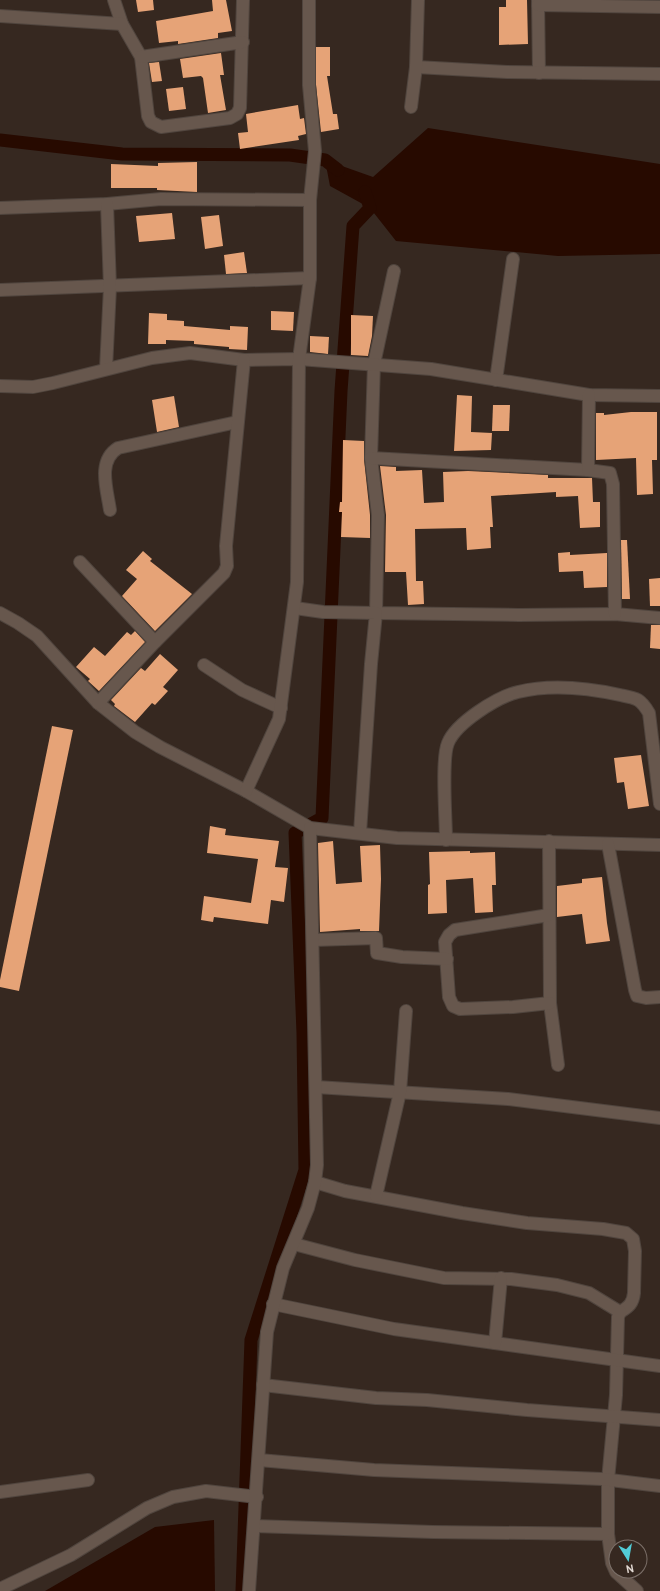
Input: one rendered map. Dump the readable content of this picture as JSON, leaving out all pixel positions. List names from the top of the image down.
{
  "north": "bottom"
}
